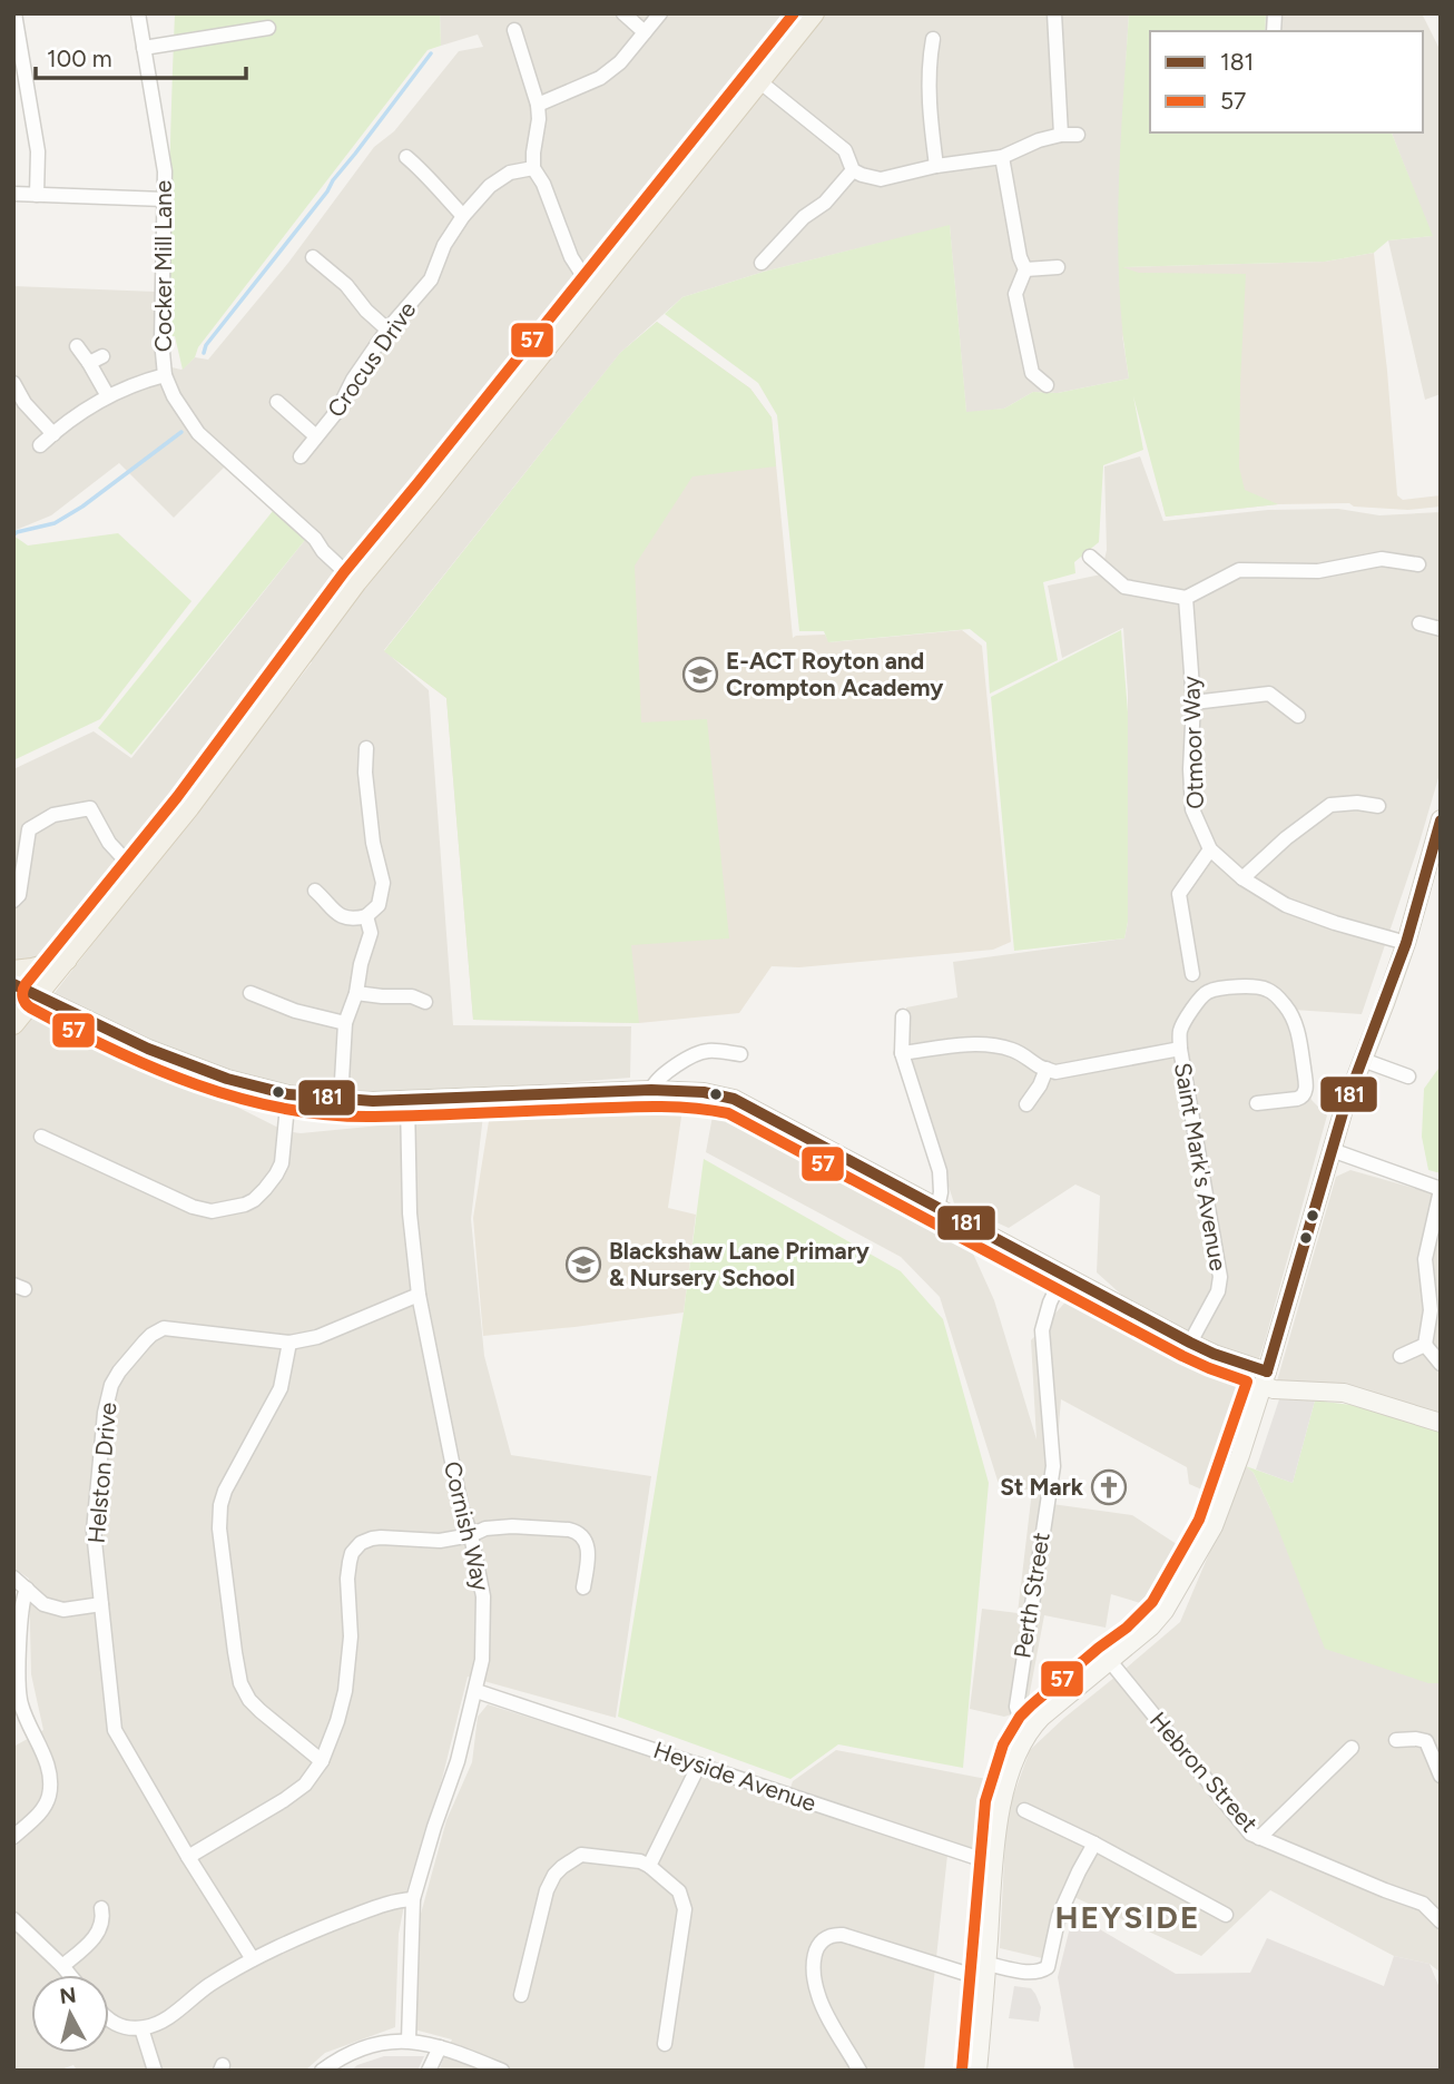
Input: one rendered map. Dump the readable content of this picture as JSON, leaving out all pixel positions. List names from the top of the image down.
{
  "streets": {
    "street": [
      "Cocker Mill Lane",
      "Crocus Drive",
      "Otmoor Way",
      "Saint Mark's Avenue",
      "Helston Drive",
      "Cornish Way",
      "Perth Street",
      "Hebron Street",
      "Heyside Avenue"
    ]
  },
  "crossings": [
    ["Helston Drive", "Cornish Way"],
    ["Cornish Way", "Heyside Avenue"]
  ],
  "districts": ["HEYSIDE"],
  "places": {
    "school or university": ["E-ACT Royton and Crompton Academy", "Blackshaw Lane Primary & Nursery School"],
    "church": ["St Mark"]
  },
  "lines": ["transit line 57", "transit line 181"],
  "legend": ["181", "57"],
  "scale_bar": "100 m",
  "north": "top"
}
